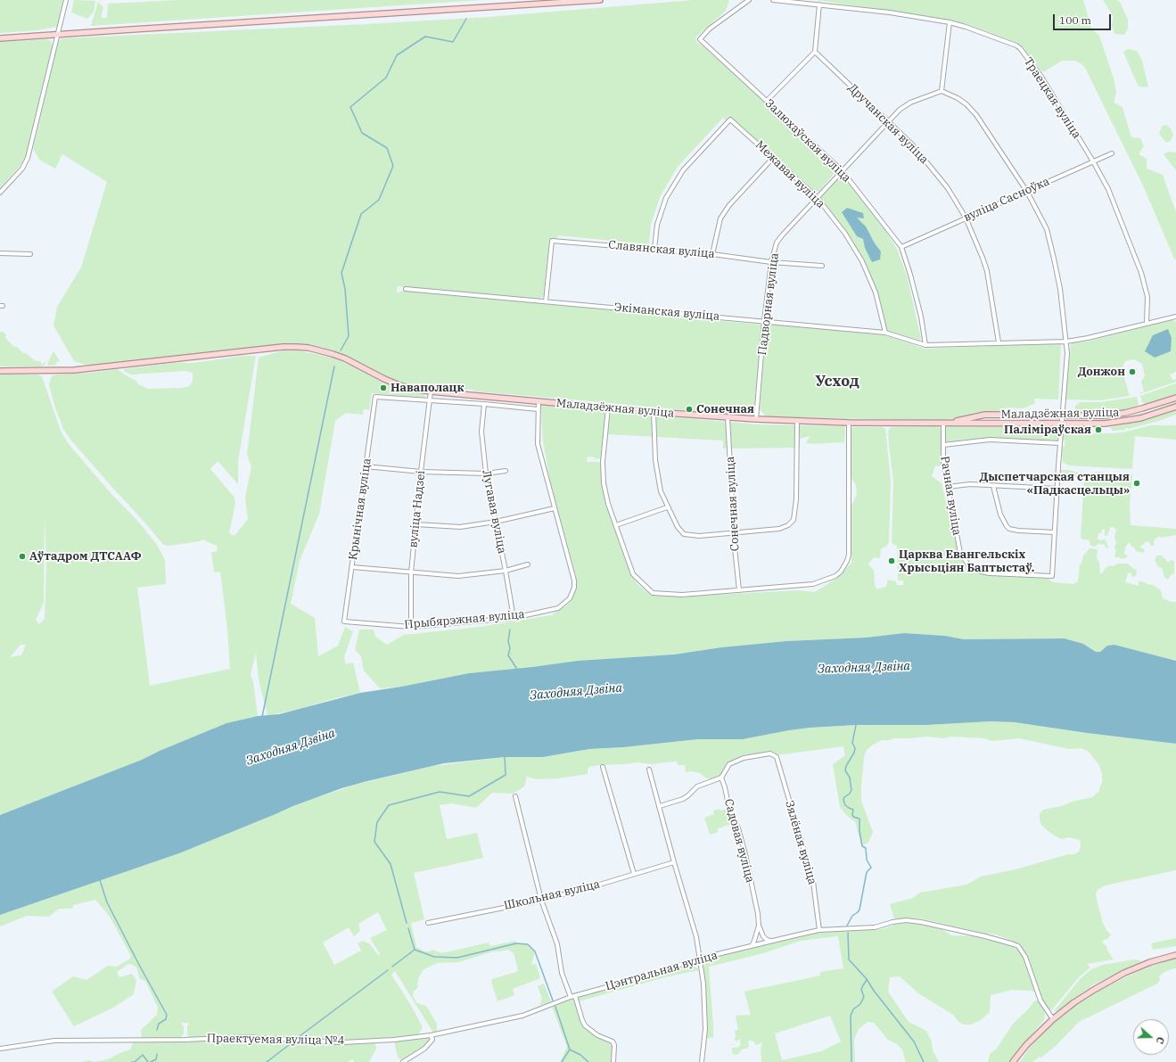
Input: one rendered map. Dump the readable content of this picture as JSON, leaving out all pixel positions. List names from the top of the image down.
{
  "streets": {
    "main road": ["Маладзёжная вуліца"],
    "street": [
      "Траецкая вуліца",
      "Дручанская вуліца",
      "Залюхаўская вуліца",
      "Межавая вуліца",
      "вуліца Сасноўка",
      "Славянская вуліца",
      "Падворная вуліца",
      "Экіманская вуліца",
      "Рачная вуліца",
      "Сонечная вуліца",
      "Крынічная вуліца",
      "вуліца Надзеі",
      "Лугавая вуліца",
      "Прыбярэжная вуліца",
      "Садовая вуліца",
      "Зялёная вуліца",
      "Школьная вуліца",
      "Цэнтральная вуліца",
      "Праектуемая вуліца №4"
    ]
  },
  "crossings": [
    ["Траецкая вуліца", "вуліца Сасноўка"],
    ["Дручанская вуліца", "вуліца Сасноўка"],
    ["Дручанская вуліца", "Падворная вуліца"],
    ["Залюхаўская вуліца", "вуліца Сасноўка"],
    ["Залюхаўская вуліца", "Падворная вуліца"],
    ["Залюхаўская вуліца", "Экіманская вуліца"],
    ["Межавая вуліца", "Славянская вуліца"],
    ["Межавая вуліца", "Падворная вуліца"],
    ["Межавая вуліца", "Экіманская вуліца"],
    ["Славянская вуліца", "Падворная вуліца"],
    ["Славянская вуліца", "Экіманская вуліца"],
    ["Падворная вуліца", "Экіманская вуліца"],
    ["Падворная вуліца", "Маладзёжная вуліца"],
    ["Маладзёжная вуліца", "Рачная вуліца"],
    ["Маладзёжная вуліца", "Сонечная вуліца"],
    ["Маладзёжная вуліца", "вуліца Надзеі"],
    ["Маладзёжная вуліца", "Прыбярэжная вуліца"],
    ["Крынічная вуліца", "вуліца Надзеі"],
    ["Крынічная вуліца", "Прыбярэжная вуліца"],
    ["вуліца Надзеі", "Прыбярэжная вуліца"],
    ["Лугавая вуліца", "Прыбярэжная вуліца"],
    ["Садовая вуліца", "Зялёная вуліца"],
    ["Садовая вуліца", "Цэнтральная вуліца"],
    ["Зялёная вуліца", "Цэнтральная вуліца"],
    ["Цэнтральная вуліца", "Праектуемая вуліца №4"]
  ],
  "districts": ["Усход"],
  "water": ["Заходняя Дзвіна"],
  "places": [
    "Донжон",
    "Наваполацк",
    "Сонечная",
    "Паліміраўская",
    "Дыспетчарская станцыя «Падкасцельцы»",
    "Аўтадром ДТСААФ",
    "Царква Евангельскіх Хрысьціян Баптыстаў."
  ],
  "scale_bar": "100 m",
  "north": "right"
}
